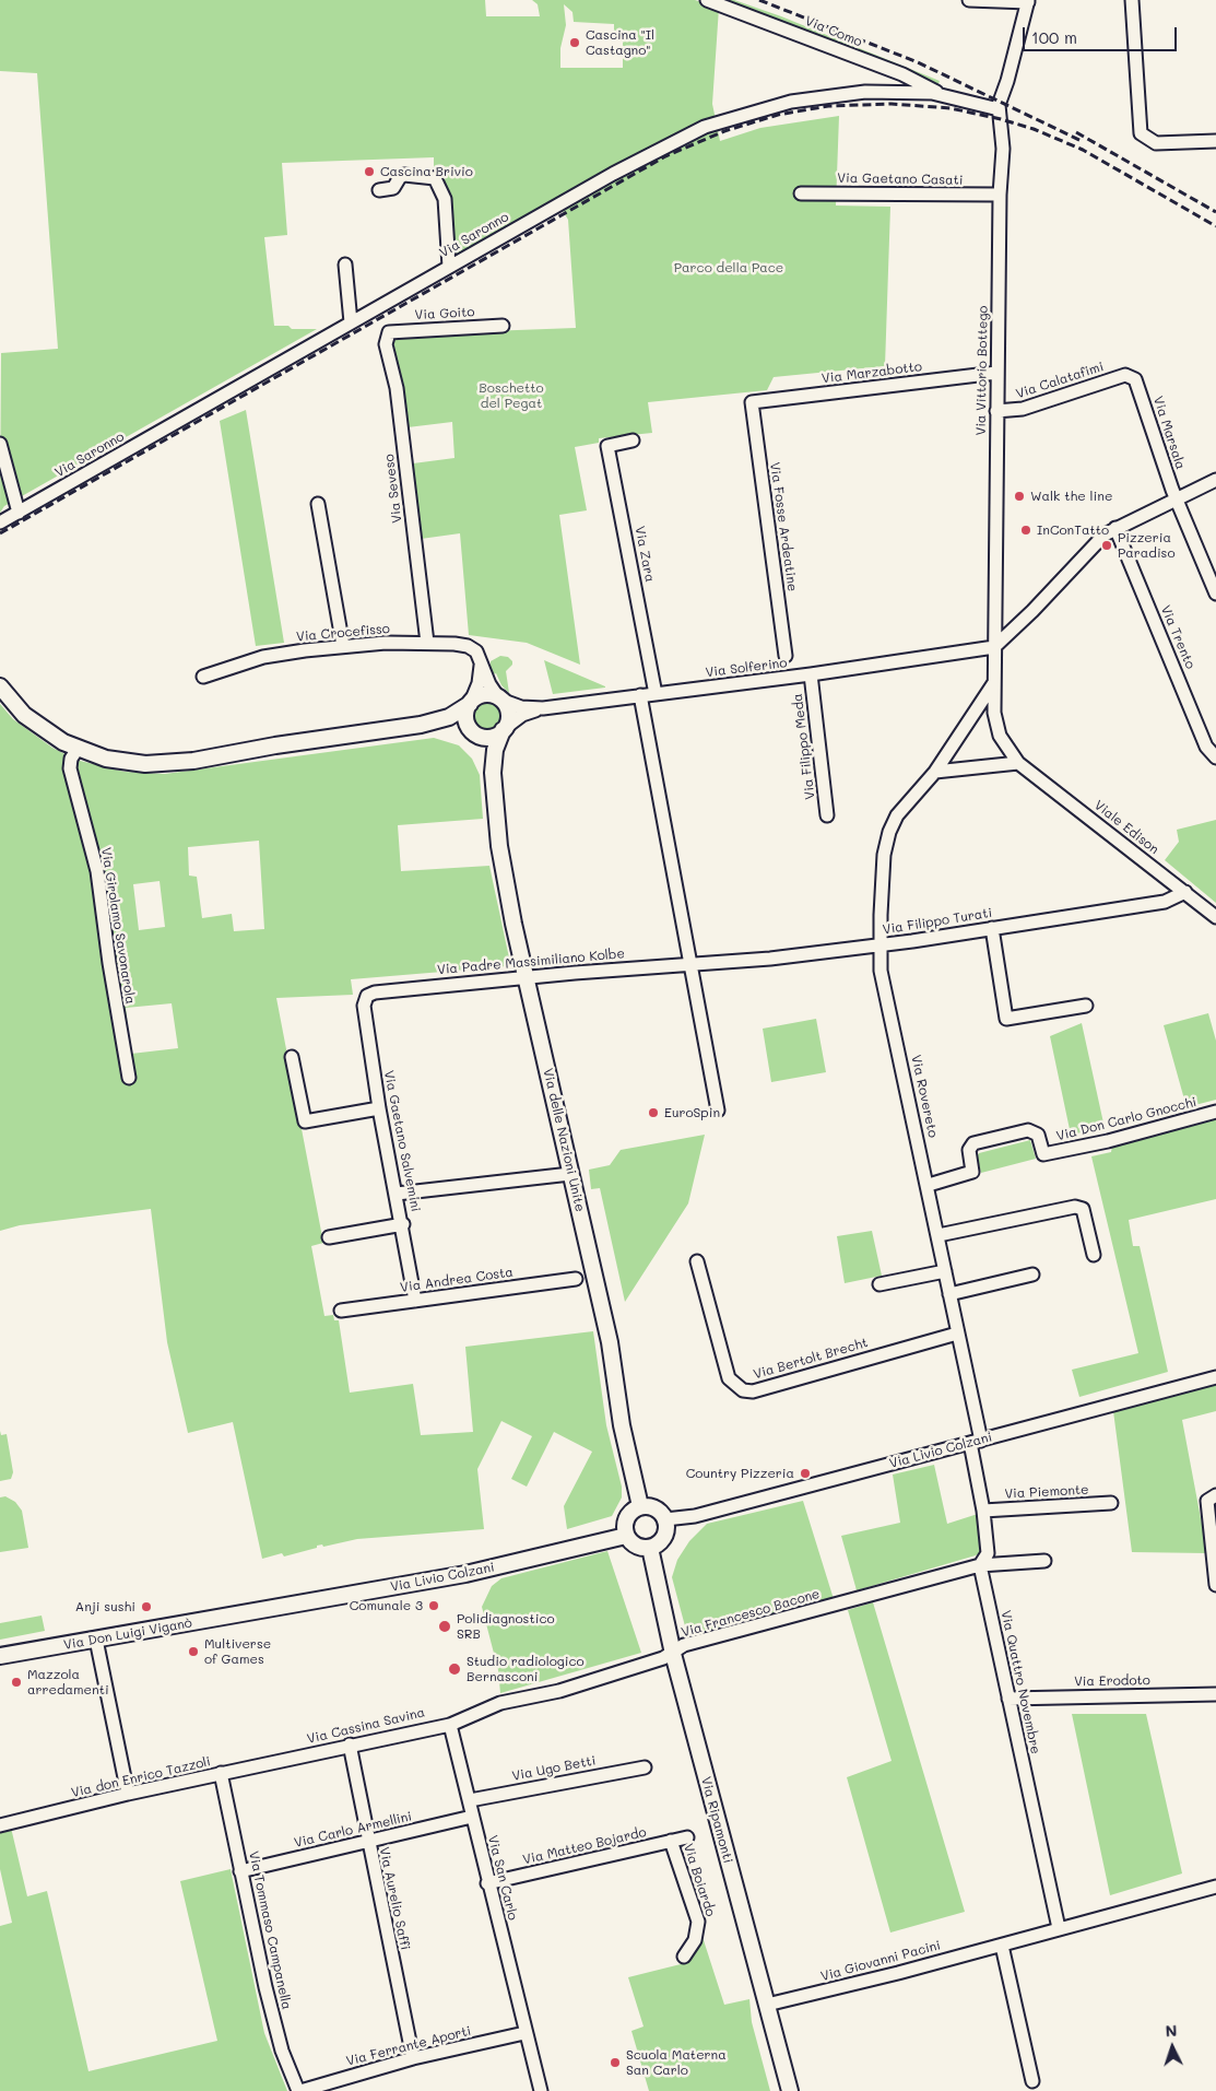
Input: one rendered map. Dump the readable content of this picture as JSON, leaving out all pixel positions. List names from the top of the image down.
{
  "streets": {
    "street": [
      "Via Como",
      "Via Gaetano Casati",
      "Via Saronno",
      "Via Goito",
      "Via Vittorio Bottego",
      "Via Marzabotto",
      "Via Calatafimi",
      "Via Marsala",
      "Via Seveso",
      "Via Fosse Ardeatine",
      "Via Zara",
      "Via Crocefisso",
      "Via Trento",
      "Via Solferino",
      "Via Filippo Meda",
      "Viale Edison",
      "Via Filippo Turati",
      "Via Girolamo Savonarola",
      "Via Padre Massimiliano Kolbe",
      "Via Rovereto",
      "Via Don Carlo Gnocchi",
      "Via delle Nazioni Unite",
      "Via Gaetano Salvemini",
      "Via Andrea Costa",
      "Via Bertolt Brecht",
      "Via Livio Colzani",
      "Via Piemonte",
      "Via Francesco Bacone",
      "Via Don Luigi Viganò",
      "Via Erodoto",
      "Via Quattro Novembre",
      "Via Cassina Savina",
      "Via Ugo Betti",
      "Via don Enrico Tazzoli",
      "Via Ripamonti",
      "Via Carlo Armellini",
      "Via Matteo Bojardo",
      "Via San Carlo",
      "Via Boiardo",
      "Via Aurelio Saffi",
      "Via Tommaso Campanella",
      "Via Giovanni Pacini",
      "Via Ferrante Aporti"
    ]
  },
  "crossings": [
    ["Via Como", "Via Saronno"],
    ["Via Gaetano Casati", "Via Vittorio Bottego"],
    ["Via Saronno", "Via Vittorio Bottego"],
    ["Via Goito", "Via Seveso"],
    ["Via Vittorio Bottego", "Via Marzabotto"],
    ["Via Vittorio Bottego", "Via Calatafimi"],
    ["Via Vittorio Bottego", "Via Solferino"],
    ["Via Marzabotto", "Via Fosse Ardeatine"],
    ["Via Calatafimi", "Via Marsala"],
    ["Via Seveso", "Via Crocefisso"],
    ["Via Zara", "Via Solferino"],
    ["Via Solferino", "Via Filippo Meda"],
    ["Viale Edison", "Via Filippo Turati"],
    ["Via Filippo Turati", "Via Padre Massimiliano Kolbe"],
    ["Via Filippo Turati", "Via Rovereto"],
    ["Via Padre Massimiliano Kolbe", "Via delle Nazioni Unite"],
    ["Via Padre Massimiliano Kolbe", "Via Gaetano Salvemini"],
    ["Via Rovereto", "Via Don Carlo Gnocchi"],
    ["Via Rovereto", "Via Bertolt Brecht"],
    ["Via Rovereto", "Via Livio Colzani"],
    ["Via Rovereto", "Via Quattro Novembre"],
    ["Via delle Nazioni Unite", "Via Livio Colzani"],
    ["Via delle Nazioni Unite", "Via Ripamonti"],
    ["Via Gaetano Salvemini", "Via Andrea Costa"],
    ["Via Livio Colzani", "Via Don Luigi Viganò"],
    ["Via Livio Colzani", "Via Quattro Novembre"],
    ["Via Livio Colzani", "Via Ripamonti"],
    ["Via Piemonte", "Via Quattro Novembre"],
    ["Via Francesco Bacone", "Via Quattro Novembre"],
    ["Via Francesco Bacone", "Via Cassina Savina"],
    ["Via Francesco Bacone", "Via Ripamonti"],
    ["Via Francesco Bacone", "Via San Carlo"],
    ["Via Erodoto", "Via Quattro Novembre"],
    ["Via Quattro Novembre", "Via Giovanni Pacini"],
    ["Via Cassina Savina", "Via don Enrico Tazzoli"],
    ["Via Cassina Savina", "Via San Carlo"],
    ["Via Cassina Savina", "Via Aurelio Saffi"],
    ["Via Ugo Betti", "Via San Carlo"],
    ["Via don Enrico Tazzoli", "Via Tommaso Campanella"],
    ["Via Ripamonti", "Via Giovanni Pacini"],
    ["Via Carlo Armellini", "Via San Carlo"],
    ["Via Carlo Armellini", "Via Aurelio Saffi"],
    ["Via Carlo Armellini", "Via Tommaso Campanella"],
    ["Via Matteo Bojardo", "Via San Carlo"],
    ["Via Matteo Bojardo", "Via Boiardo"],
    ["Via San Carlo", "Via Ferrante Aporti"],
    ["Via Aurelio Saffi", "Via Ferrante Aporti"],
    ["Via Tommaso Campanella", "Via Ferrante Aporti"]
  ],
  "parks": ["Parco della Pace", "Boschetto del Pegat"],
  "places": [
    "Cascina \"Il Castagno\"",
    "Cascina Brivio",
    "Walk the line",
    "InConTatto",
    "Pizzeria Paradiso",
    "EuroSpin",
    "Country Pizzeria",
    "Comunale 3",
    "Anji sushi",
    "Polidiagnostico SRB",
    "Multiverse of Games",
    "Studio radiologico Bernasconi",
    "Mazzola arredamenti",
    "Scuola Materna San Carlo"
  ],
  "scale_bar": "100 m",
  "north": "top"
}
